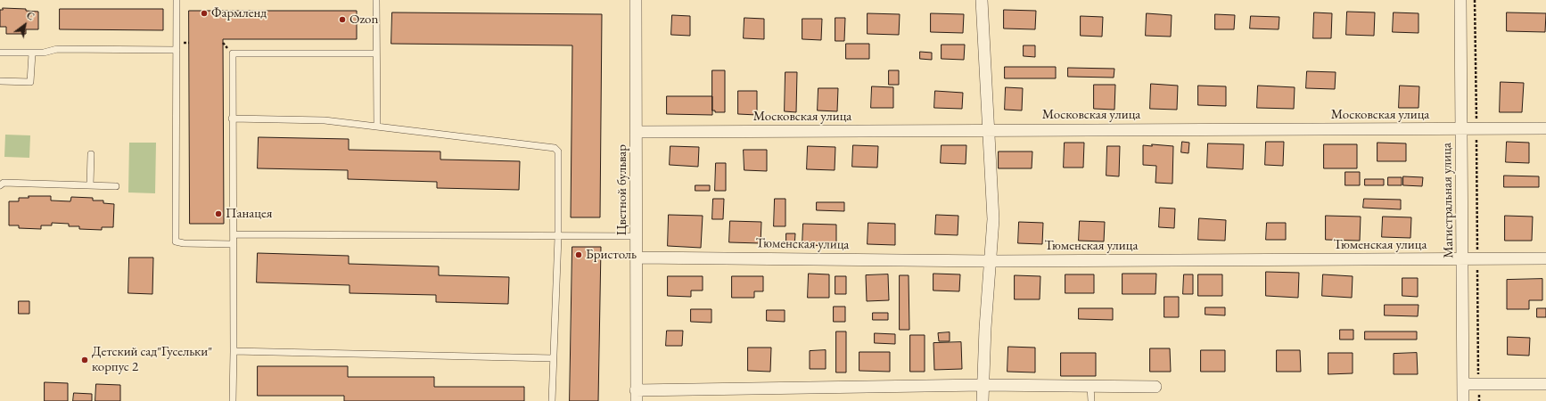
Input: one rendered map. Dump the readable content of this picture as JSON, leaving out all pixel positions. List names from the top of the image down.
{
  "streets": {
    "street": [
      "Московская улица",
      "Цветной бульвар",
      "Магистральная улица",
      "Тюменская улица"
    ]
  },
  "crossings": [
    ["Московская улица", "Цветной бульвар"],
    ["Московская улица", "Магистральная улица"],
    ["Цветной бульвар", "Тюменская улица"],
    ["Магистральная улица", "Тюменская улица"]
  ],
  "places": [
    "Фармленд",
    "Ozon",
    "Панацея",
    "Бристоль",
    "Детский сад\"Гусельки\" корпус 2"
  ],
  "north": "top right"
}
